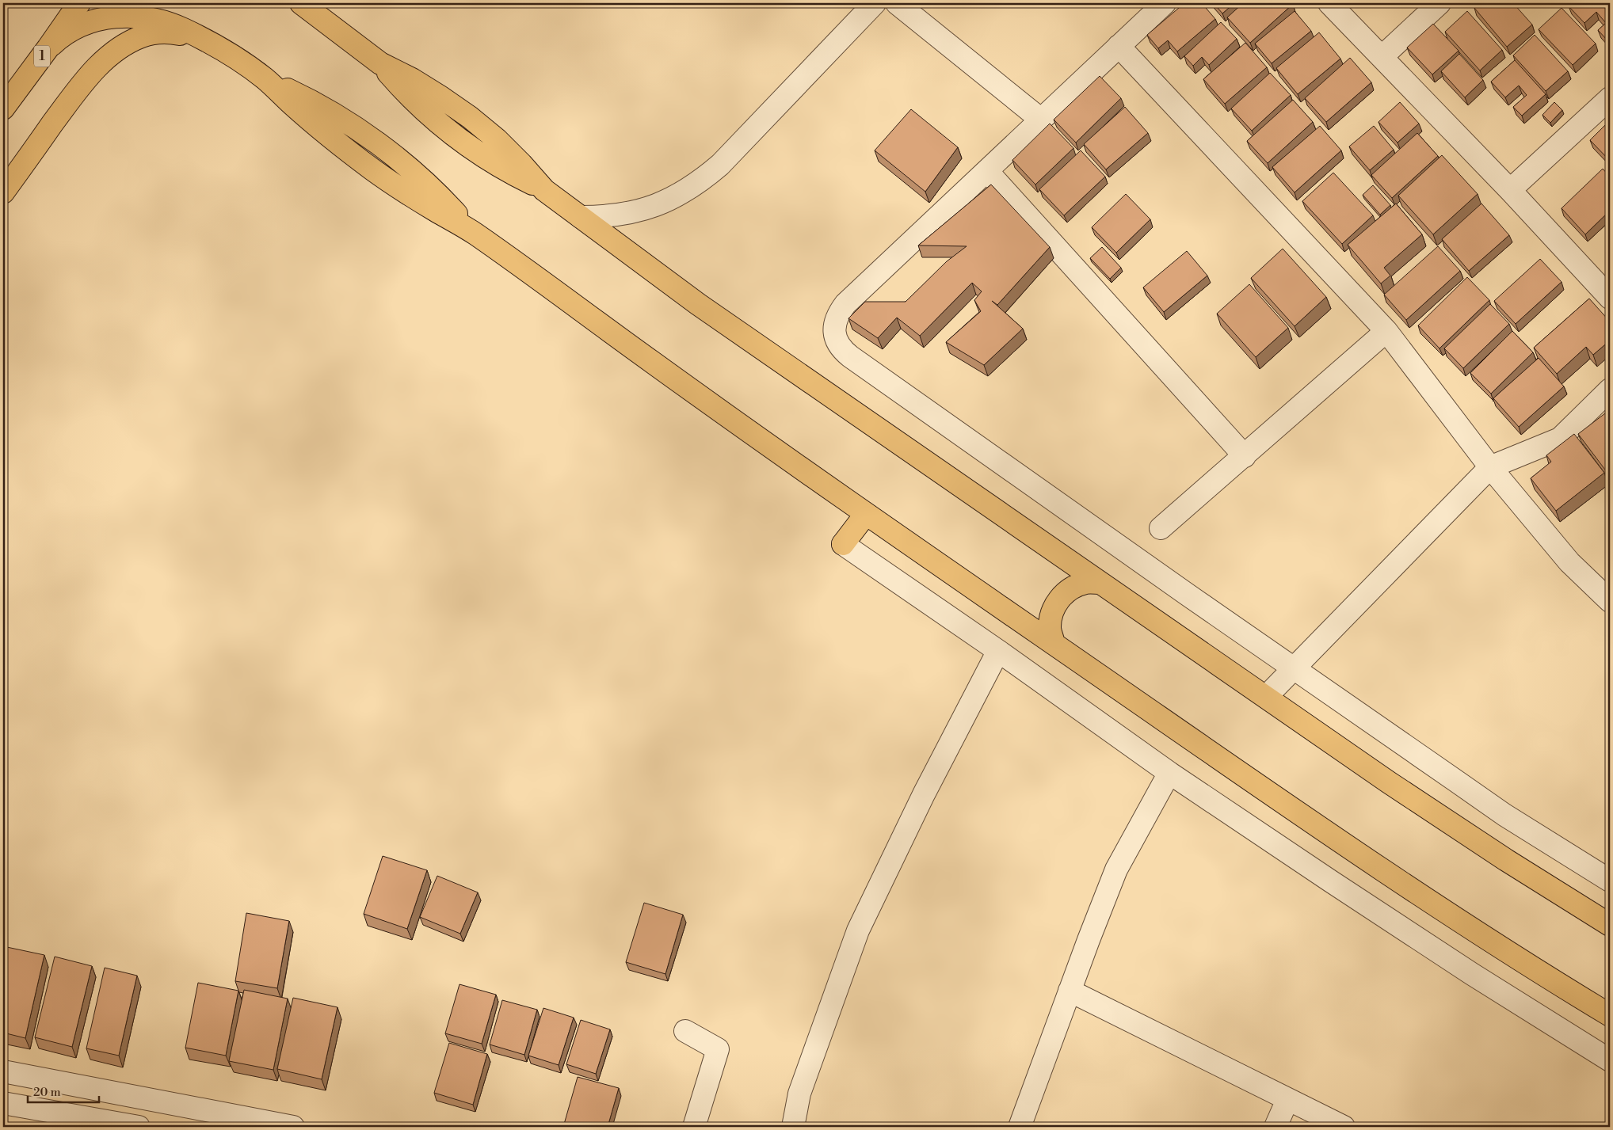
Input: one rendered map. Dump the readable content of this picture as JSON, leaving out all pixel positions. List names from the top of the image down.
{
  "streets": {
    "main road": ["1"]
  },
  "scale_bar": "20 m"
}
